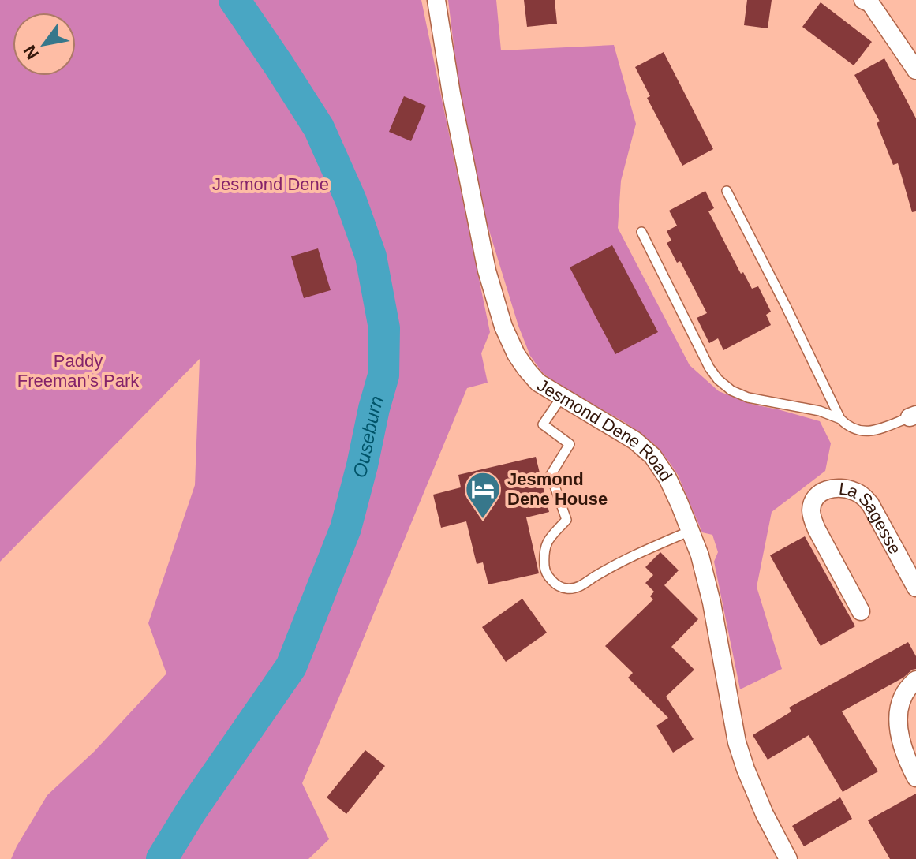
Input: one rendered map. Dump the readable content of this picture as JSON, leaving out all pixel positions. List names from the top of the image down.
{
  "streets": {
    "street": ["Jesmond Dene Road", "La Sagesse"]
  },
  "water": ["Ouseburn"],
  "parks": ["Jesmond Dene", "Paddy Freeman's Park"],
  "places": {
    "hotel": ["Jesmond Dene House"]
  },
  "north": "bottom left"
}
